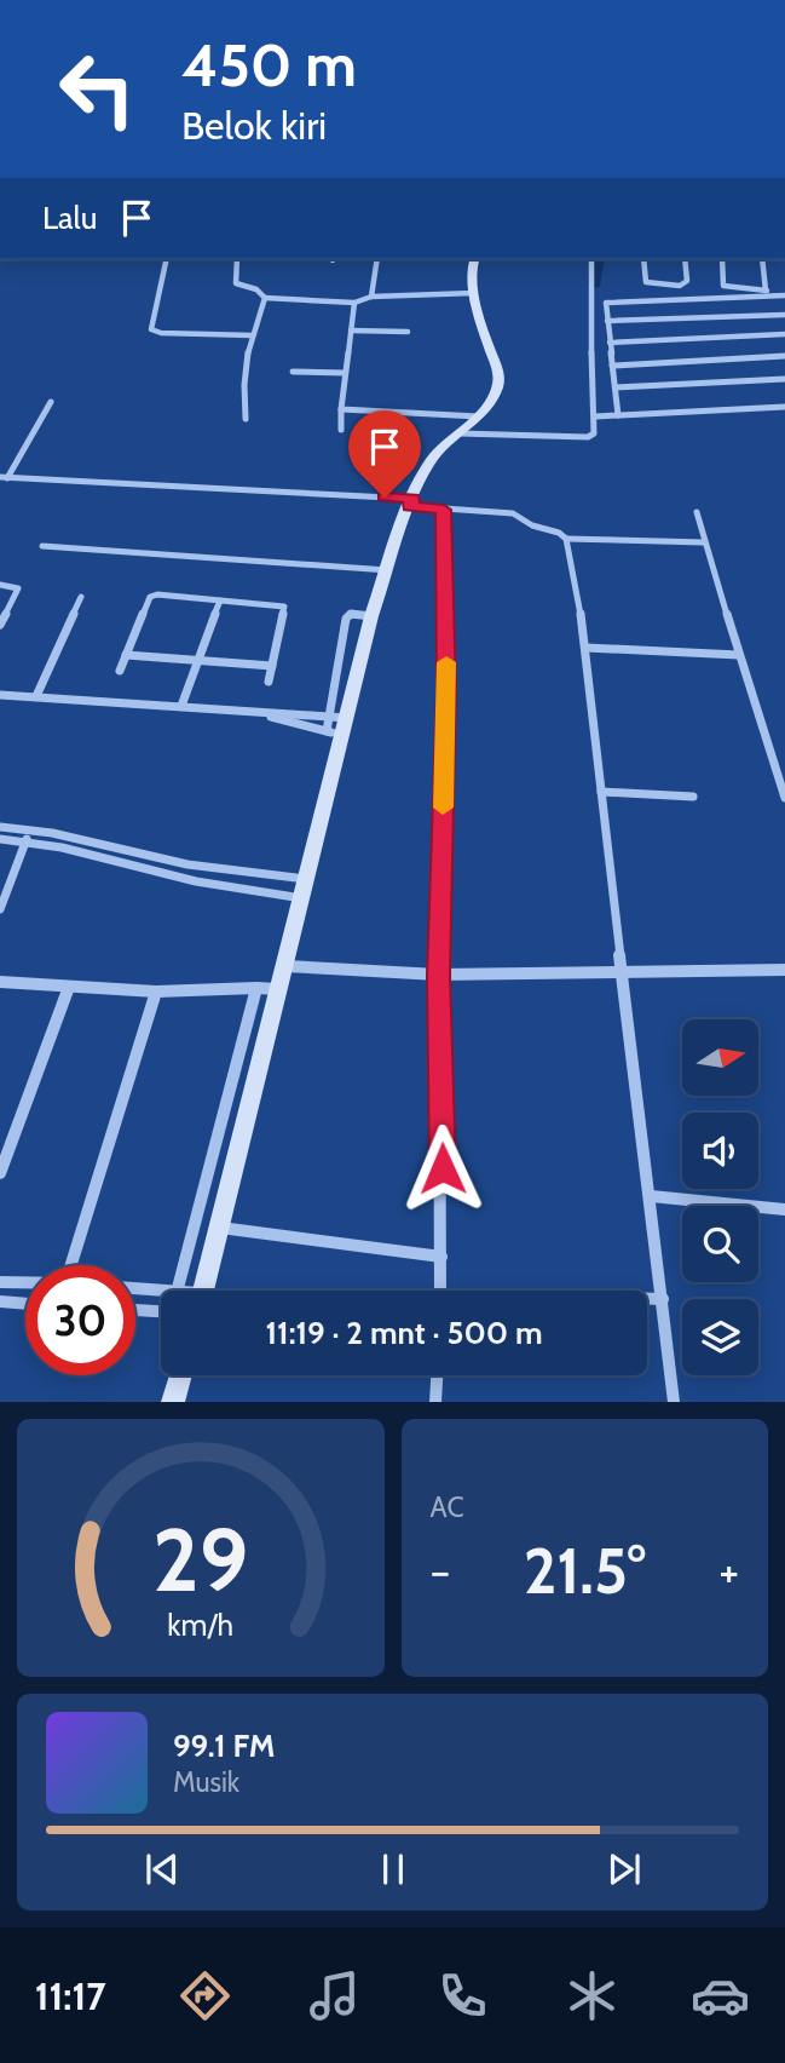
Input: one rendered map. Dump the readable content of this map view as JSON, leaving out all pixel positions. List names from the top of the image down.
{
  "north": "right",
  "page": {
    "turn": ["450 m", "Belok kiri"],
    "then": "Lalu",
    "limit": "30",
    "trip": "11:19 · 2 mnt · 500 m",
    "tile": "AC",
    "heat": ["−", "21.5°", "+"],
    "song": ["99.1 FM", "Musik"],
    "tabs": "11:17",
    "gauge": ["29", "km/h"]
  }
}
